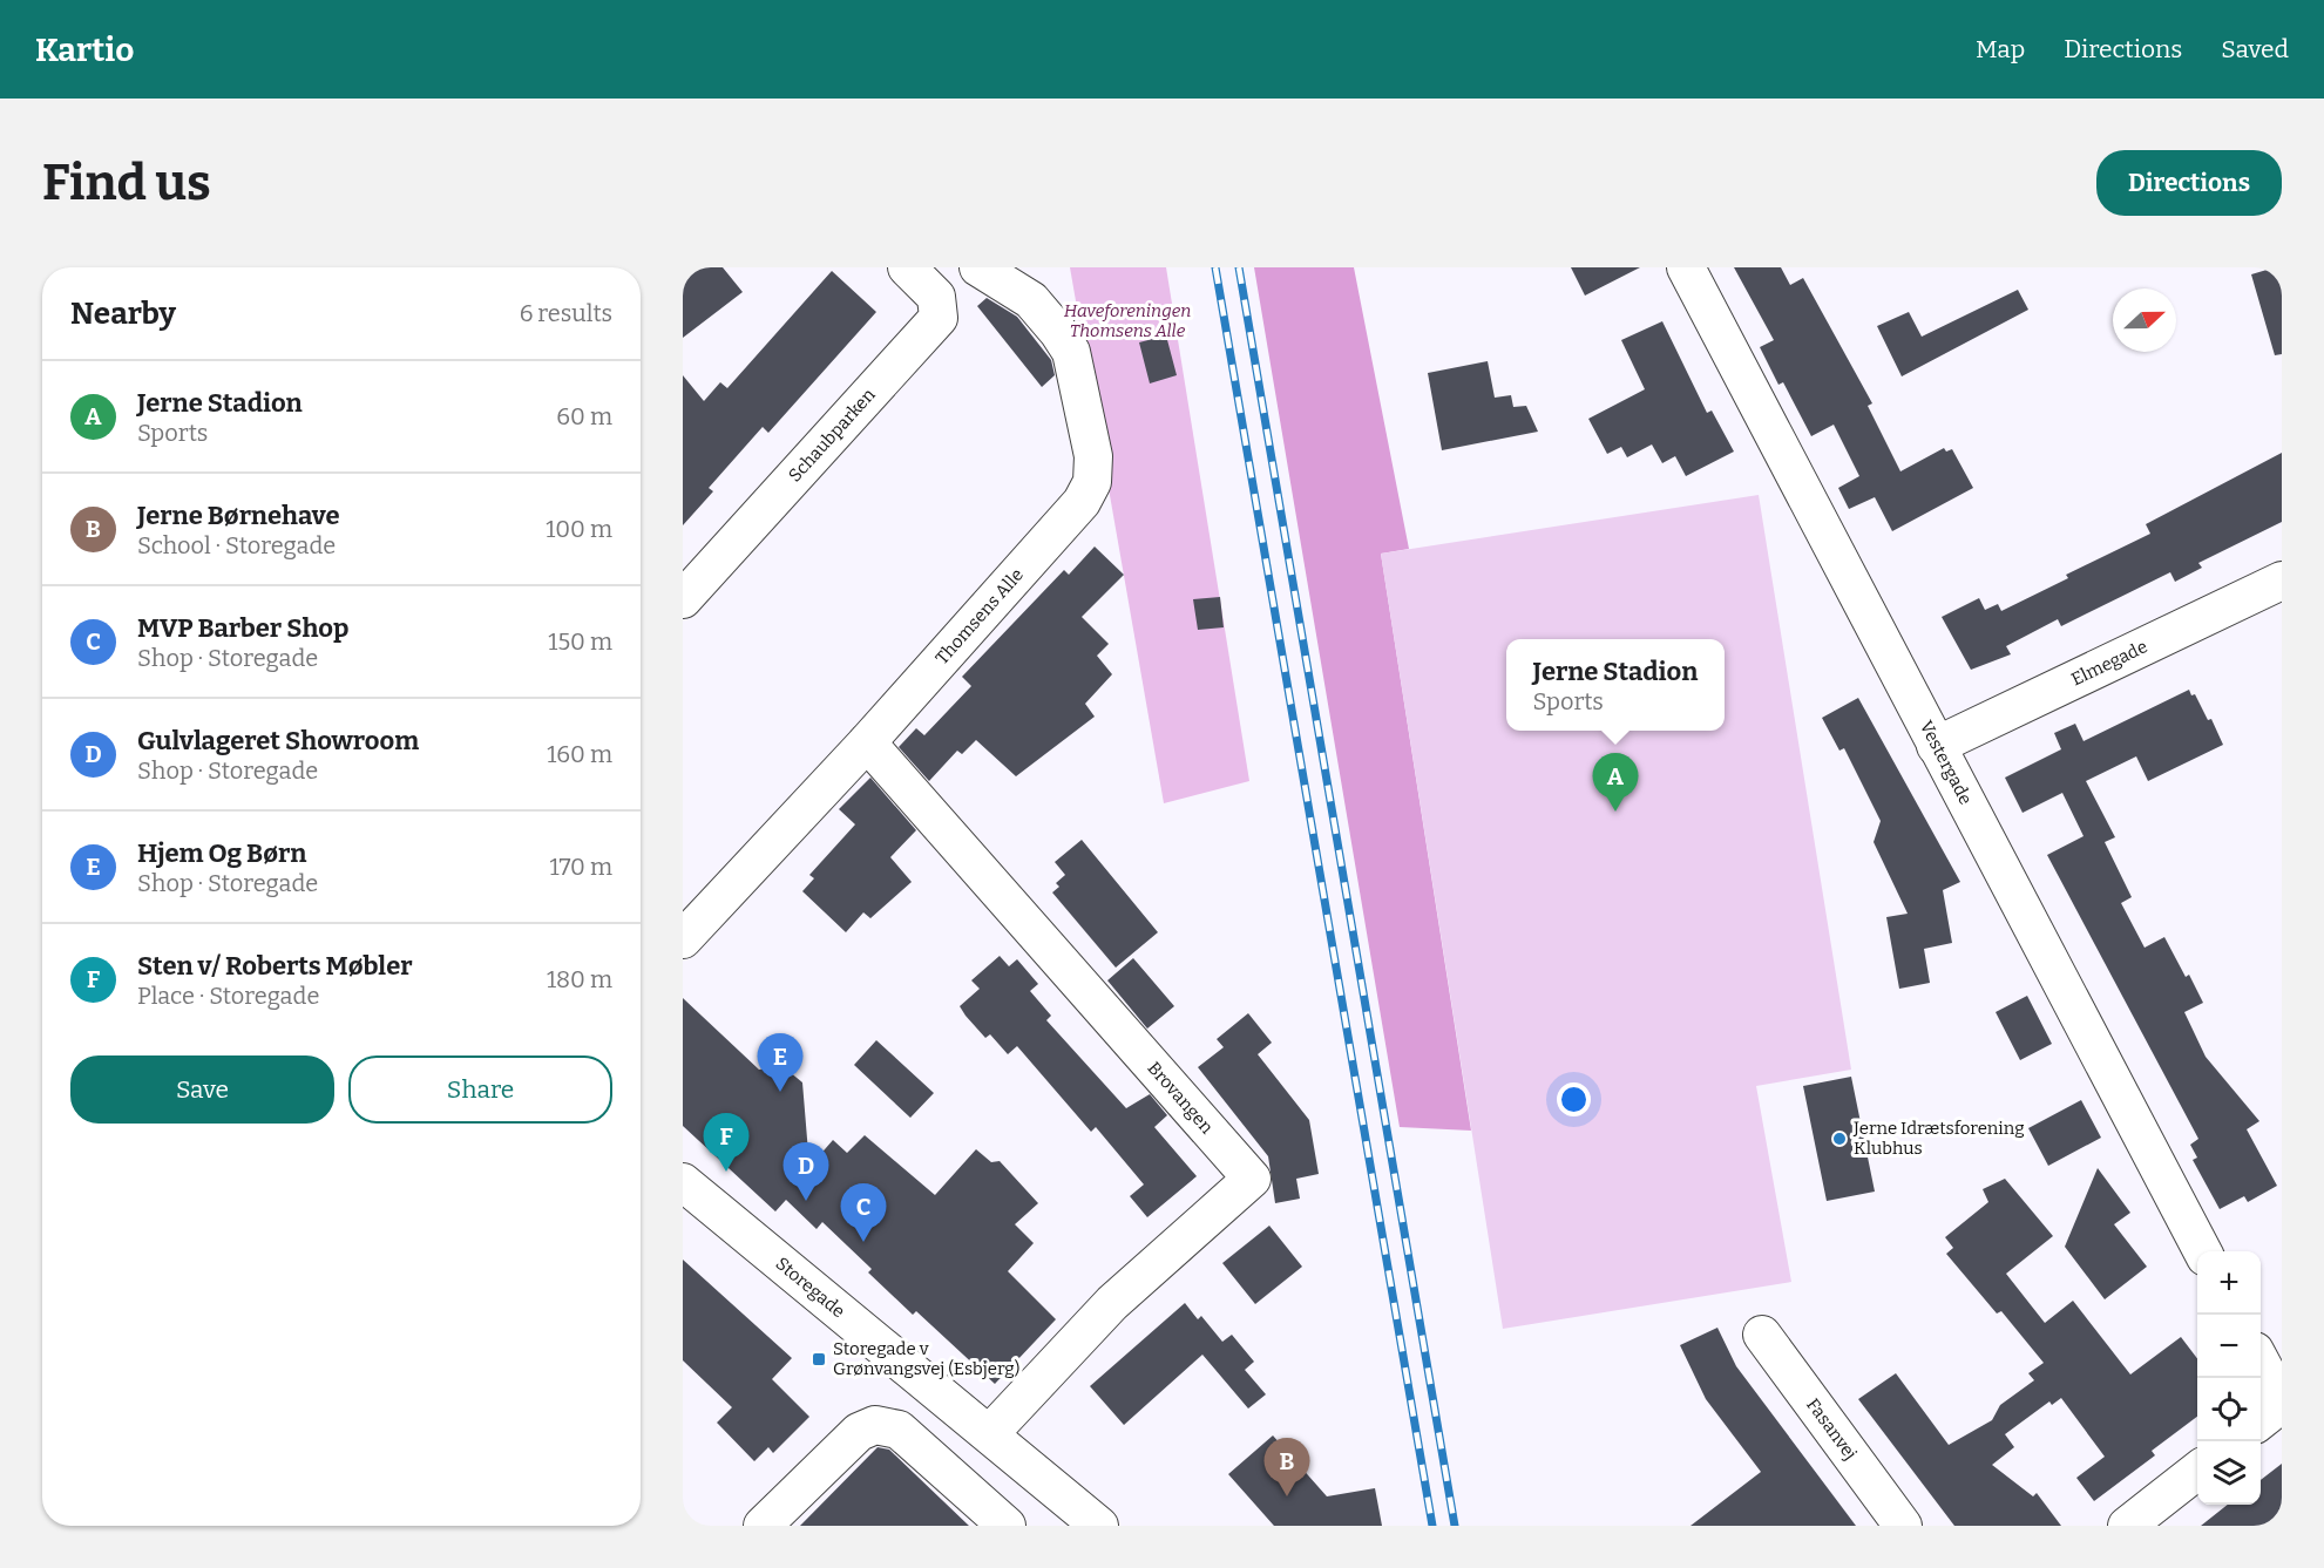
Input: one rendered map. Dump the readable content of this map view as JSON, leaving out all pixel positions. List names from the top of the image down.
{
  "streets": {
    "street": [
      "Schaubparken",
      "Thomsens Alle",
      "Elmegade",
      "Vestergade",
      "Brovangen",
      "Storegade",
      "Fasanvej"
    ]
  },
  "crossings": [
    ["Thomsens Alle", "Brovangen"],
    ["Elmegade", "Vestergade"],
    ["Brovangen", "Storegade"]
  ],
  "parks": ["Haveforeningen Thomsens Alle"],
  "places": {
    "other": ["Jerne Idrætsforening Klubhus"],
    "transit": ["Storegade v Grønvangsvej (Esbjerg)"]
  },
  "north": "right",
  "page": {
    "header": "Kartio",
    "nav": ["Map", "Directions", "Saved"],
    "buttons": [
      "Directions",
      ["Save", "Share"]
    ],
    "title": "Find us",
    "heading": ["Nearby", "6 results"],
    "list": [
      {
        "mark": "A",
        "name": "Jerne Stadion",
        "note": "Sports",
        "value": "60 m"
      },
      {
        "mark": "B",
        "name": "Jerne Børnehave",
        "note": "School · Storegade",
        "value": "100 m"
      },
      {
        "mark": "C",
        "name": "MVP Barber Shop",
        "note": "Shop · Storegade",
        "value": "150 m"
      },
      {
        "mark": "D",
        "name": "Gulvlageret Showroom",
        "note": "Shop · Storegade",
        "value": "160 m"
      },
      {
        "mark": "E",
        "name": "Hjem Og Børn",
        "note": "Shop · Storegade",
        "value": "170 m"
      },
      {
        "mark": "F",
        "name": "Sten v/ Roberts Møbler",
        "note": "Place · Storegade",
        "value": "180 m"
      }
    ],
    "popup": ["Jerne Stadion", "Sports"],
    "pins": [
      "A",
      "E",
      "F",
      "D",
      "C",
      "B"
    ],
    "map_buttons": ["+", "−"]
  }
}
